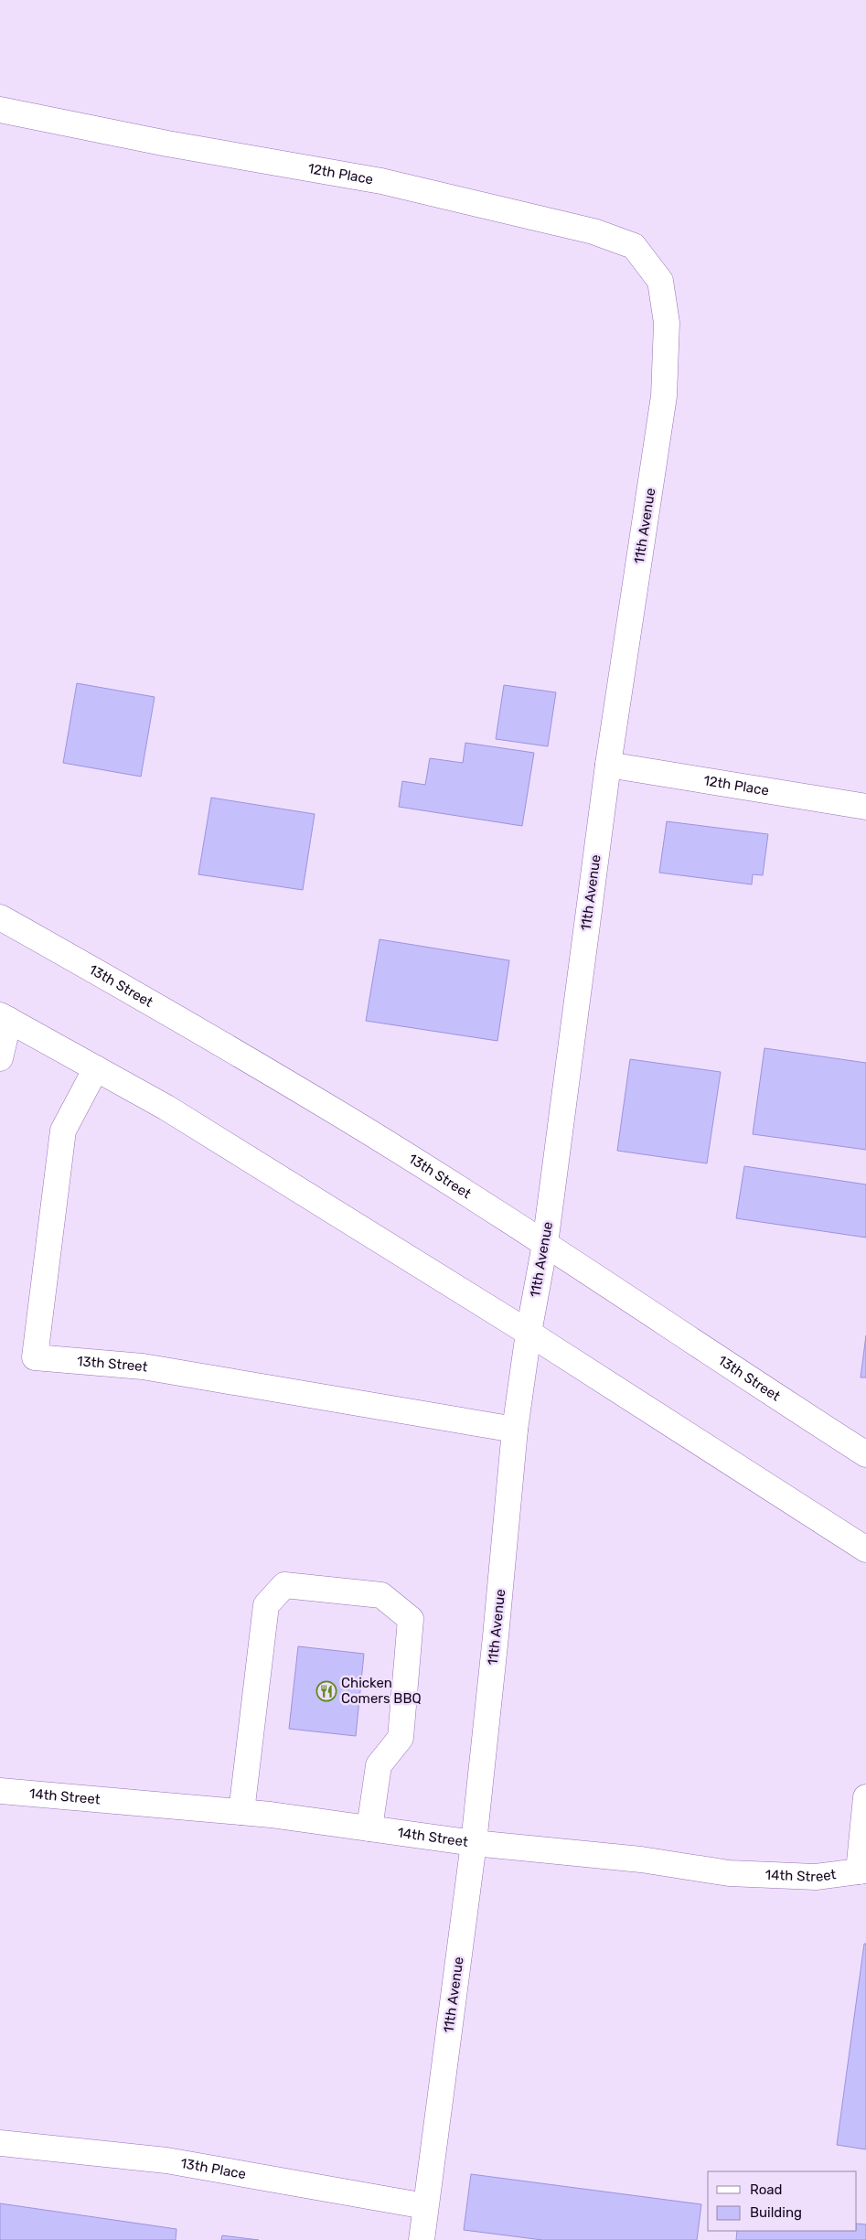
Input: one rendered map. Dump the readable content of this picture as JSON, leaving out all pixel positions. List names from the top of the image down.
{
  "streets": {
    "street": [
      "12th Place",
      "11th Avenue",
      "13th Street",
      "14th Street",
      "13th Place"
    ]
  },
  "crossings": [
    ["12th Place", "11th Avenue"],
    ["11th Avenue", "13th Street"],
    ["11th Avenue", "14th Street"],
    ["11th Avenue", "13th Place"]
  ],
  "places": {
    "restaurant": ["Chicken Comers BBQ"]
  },
  "legend": ["Road", "Building"]
}
